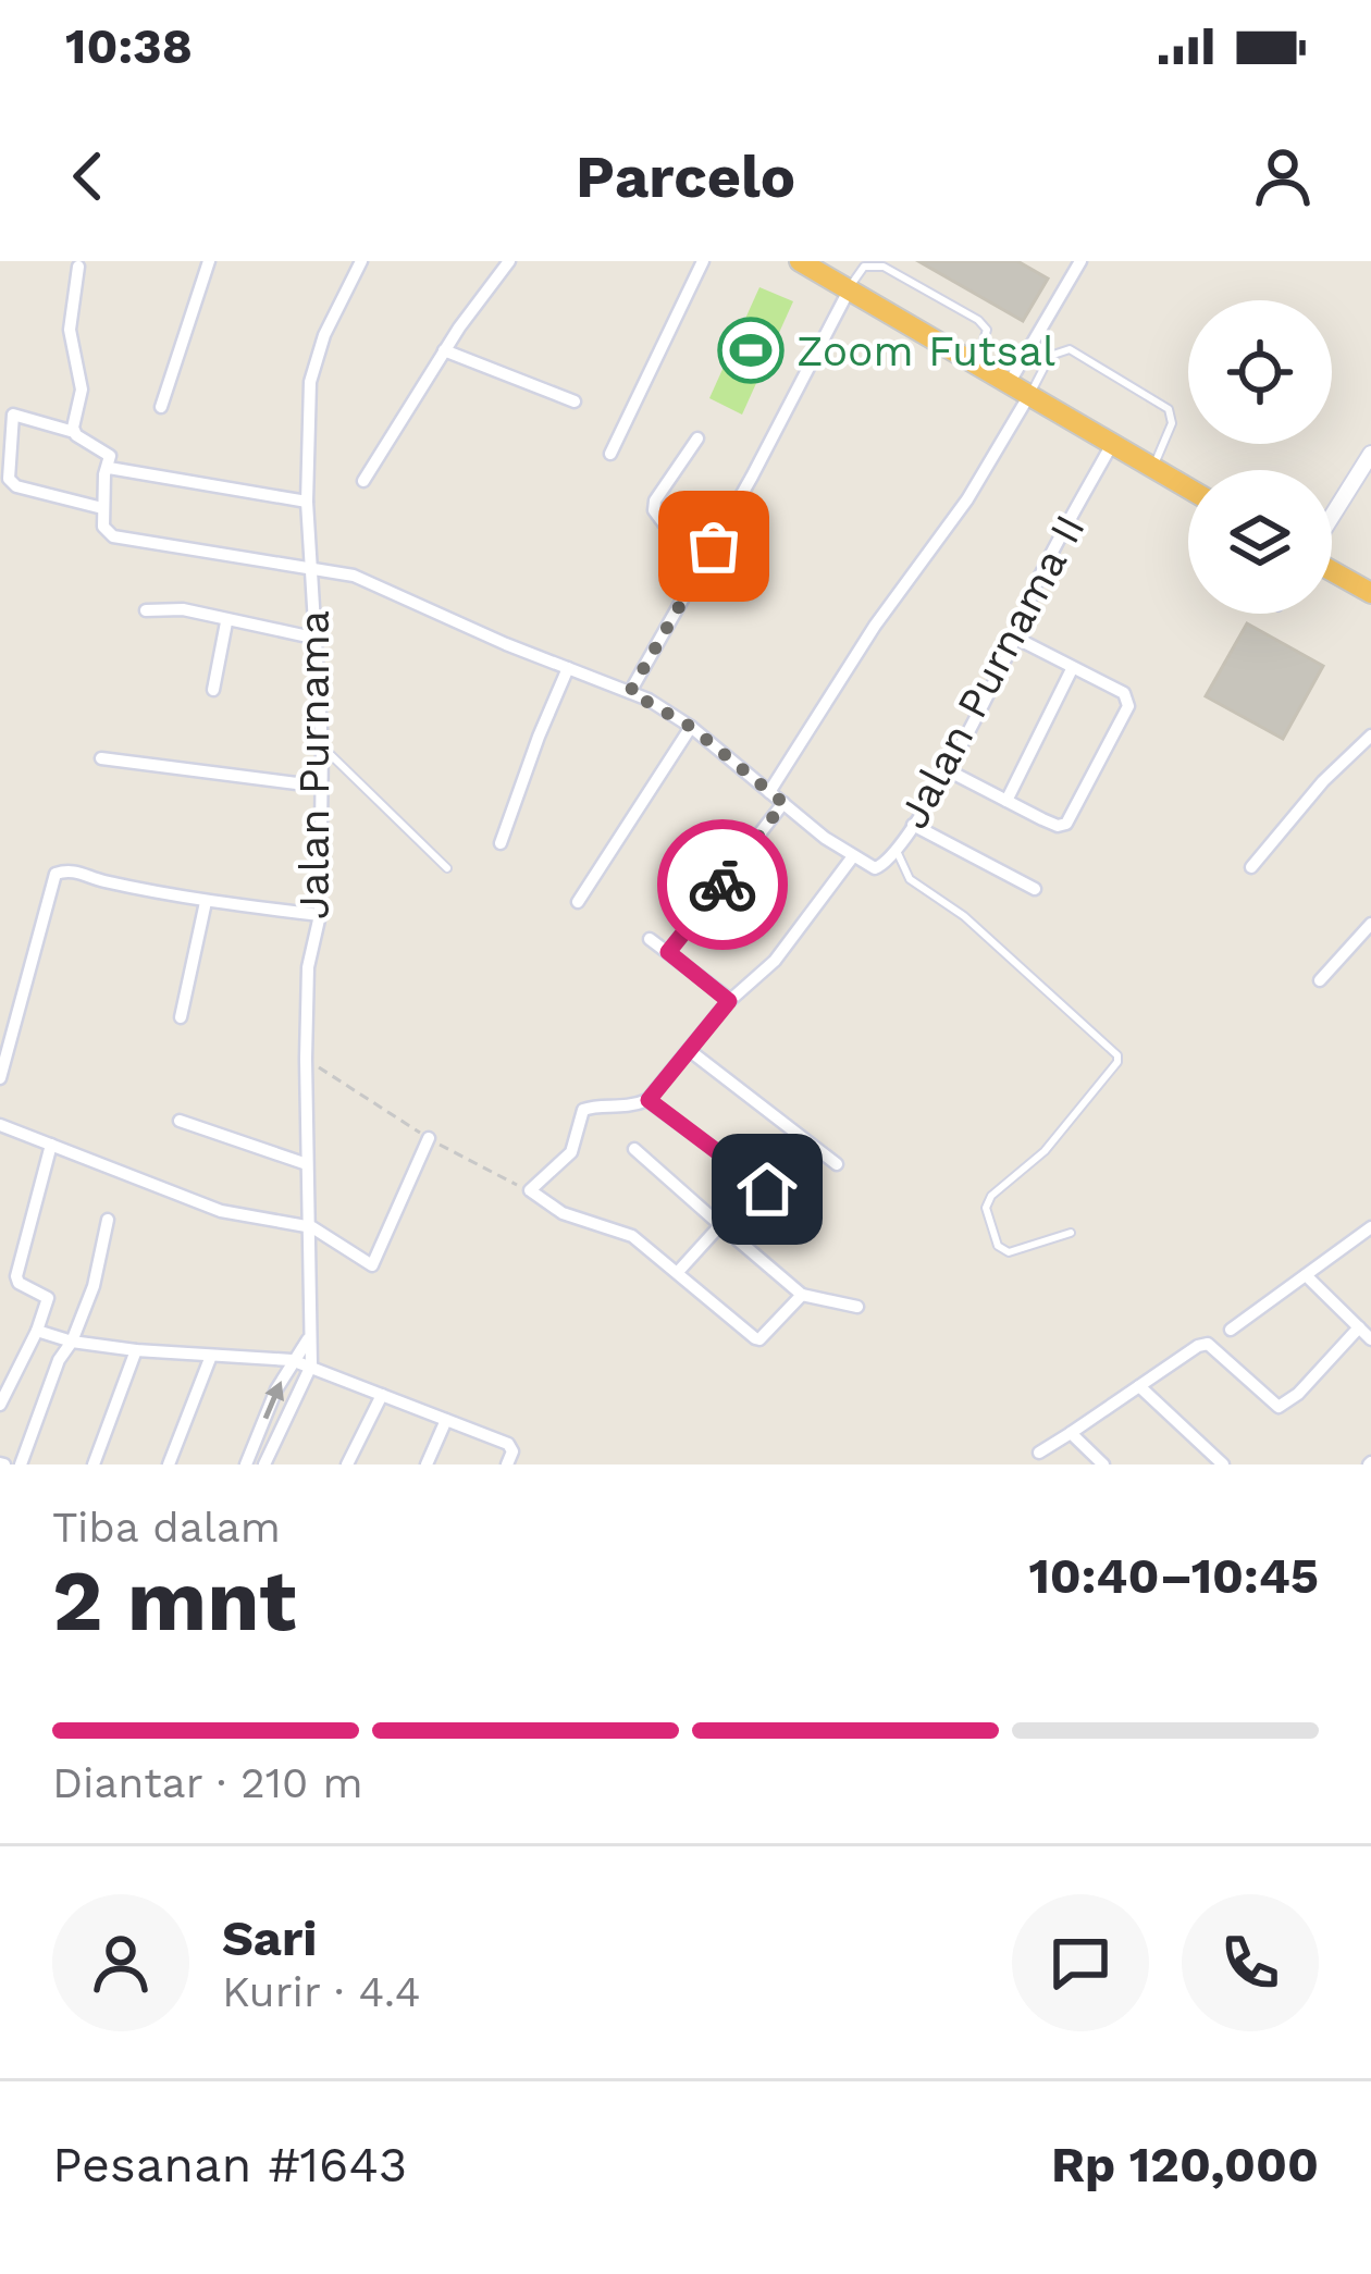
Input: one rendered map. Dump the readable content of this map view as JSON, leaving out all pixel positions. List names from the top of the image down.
{
  "streets": {
    "street": ["Jalan Purnama II", "Jalan Purnama"]
  },
  "crossings": [
    ["Jalan Purnama II", "Jalan Purnama"]
  ],
  "places": {
    "sports": ["Zoom Futsal"]
  },
  "page": {
    "status": "10:38",
    "header": "Parcelo",
    "heading": ["2 mnt", "Tiba dalam", "10:40–10:45"],
    "panel": [
      "Sari",
      "Kurir · 4.4",
      "Pesanan #1643",
      "Rp 120,000"
    ],
    "bar": "Diantar · 210 m"
  }
}
